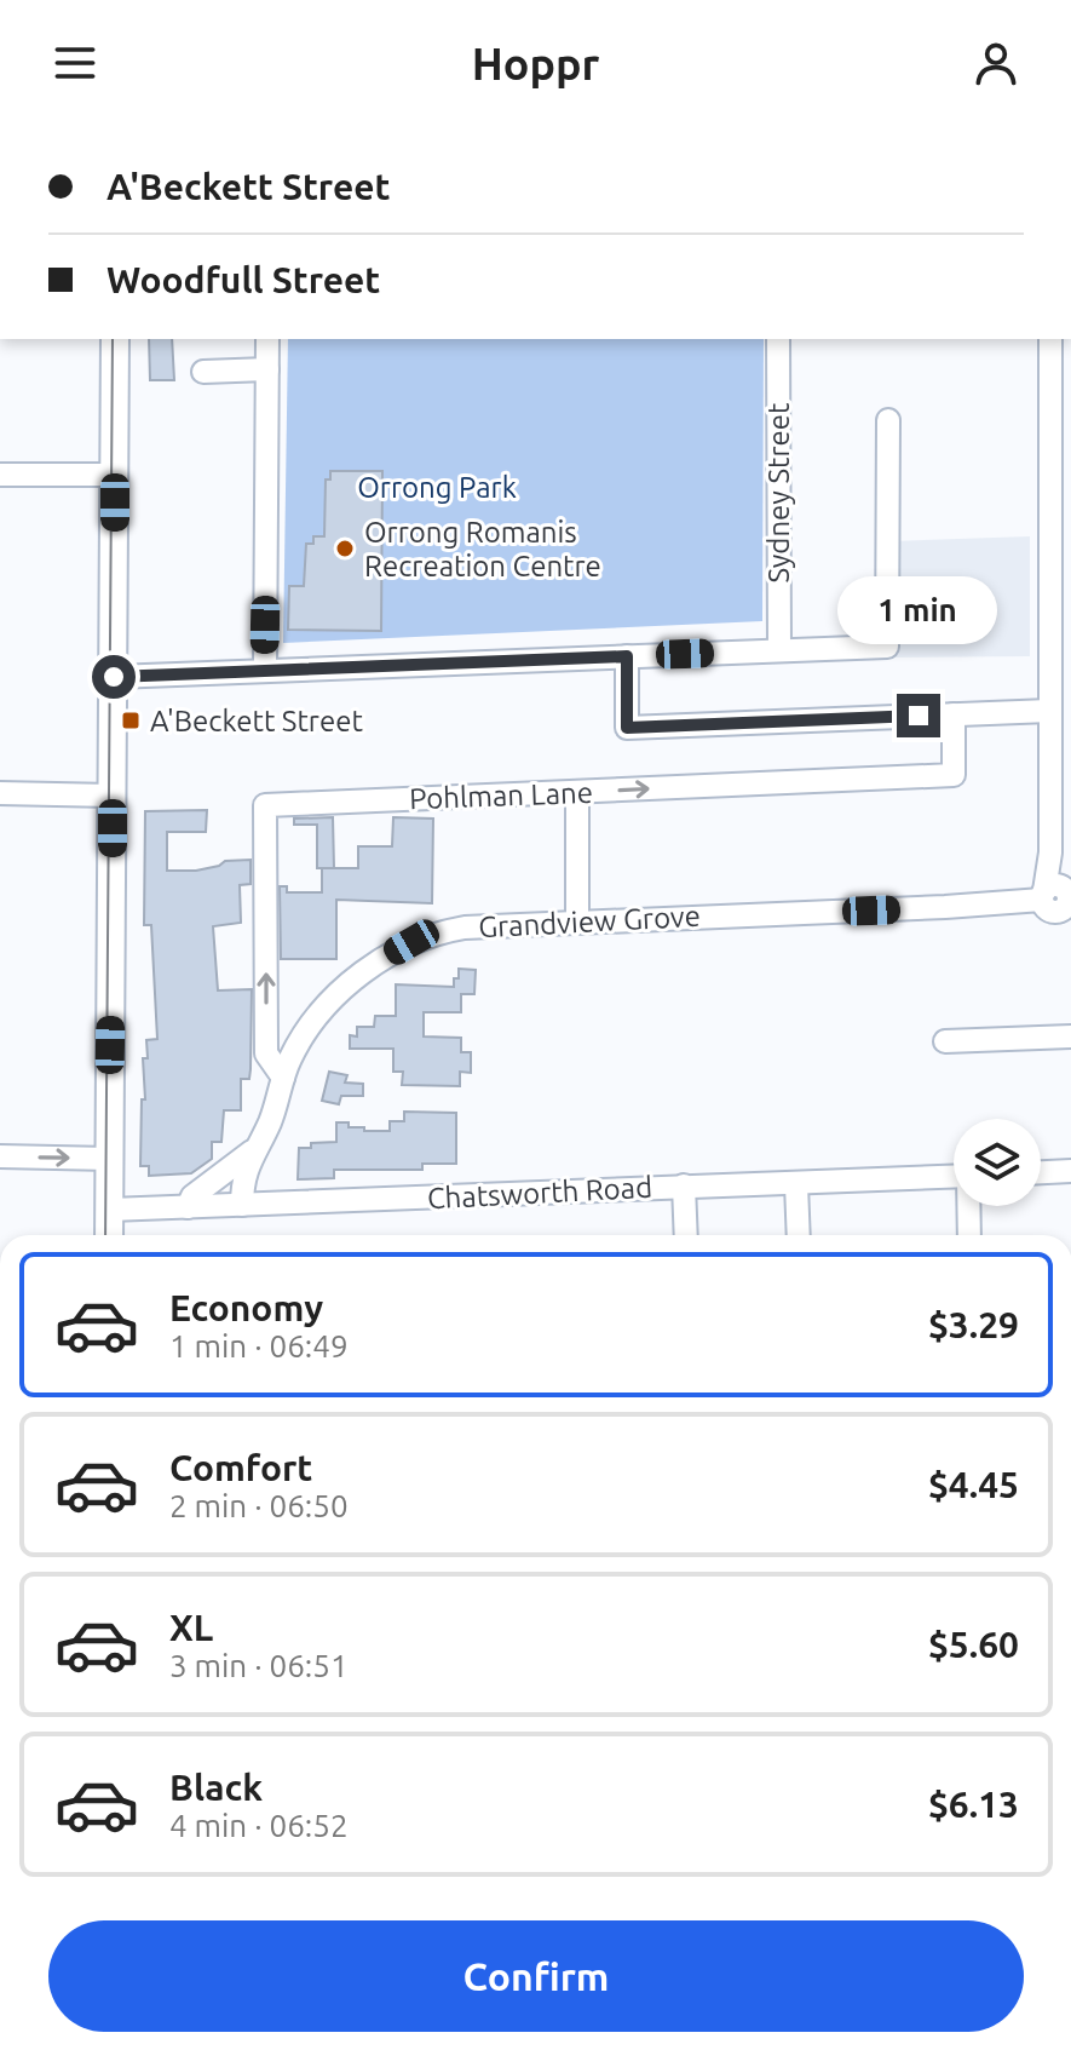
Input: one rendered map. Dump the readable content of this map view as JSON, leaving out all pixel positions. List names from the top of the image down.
{
  "streets": {
    "street": [
      "Sydney Street",
      "Pohlman Lane",
      "Grandview Grove",
      "Chatsworth Road"
    ]
  },
  "crossings": [
    ["Pohlman Lane", "Grandview Grove"],
    ["Grandview Grove", "Chatsworth Road"]
  ],
  "parks": ["Orrong Park"],
  "places": {
    "other": ["Orrong Romanis Recreation Centre"],
    "transit": ["A'Beckett Street"]
  },
  "page": {
    "header": "Hoppr",
    "banner": ["A'Beckett Street", "Woodfull Street"],
    "bubble": "1 min",
    "list": [
      {
        "name": "Economy",
        "note": "1 min · 06:49",
        "value": "$3.29"
      },
      {
        "name": "Comfort",
        "note": "2 min · 06:50",
        "value": "$4.45"
      },
      {
        "name": "XL",
        "note": "3 min · 06:51",
        "value": "$5.60"
      },
      {
        "name": "Black",
        "note": "4 min · 06:52",
        "value": "$6.13"
      }
    ],
    "buttons": "Confirm"
  }
}
